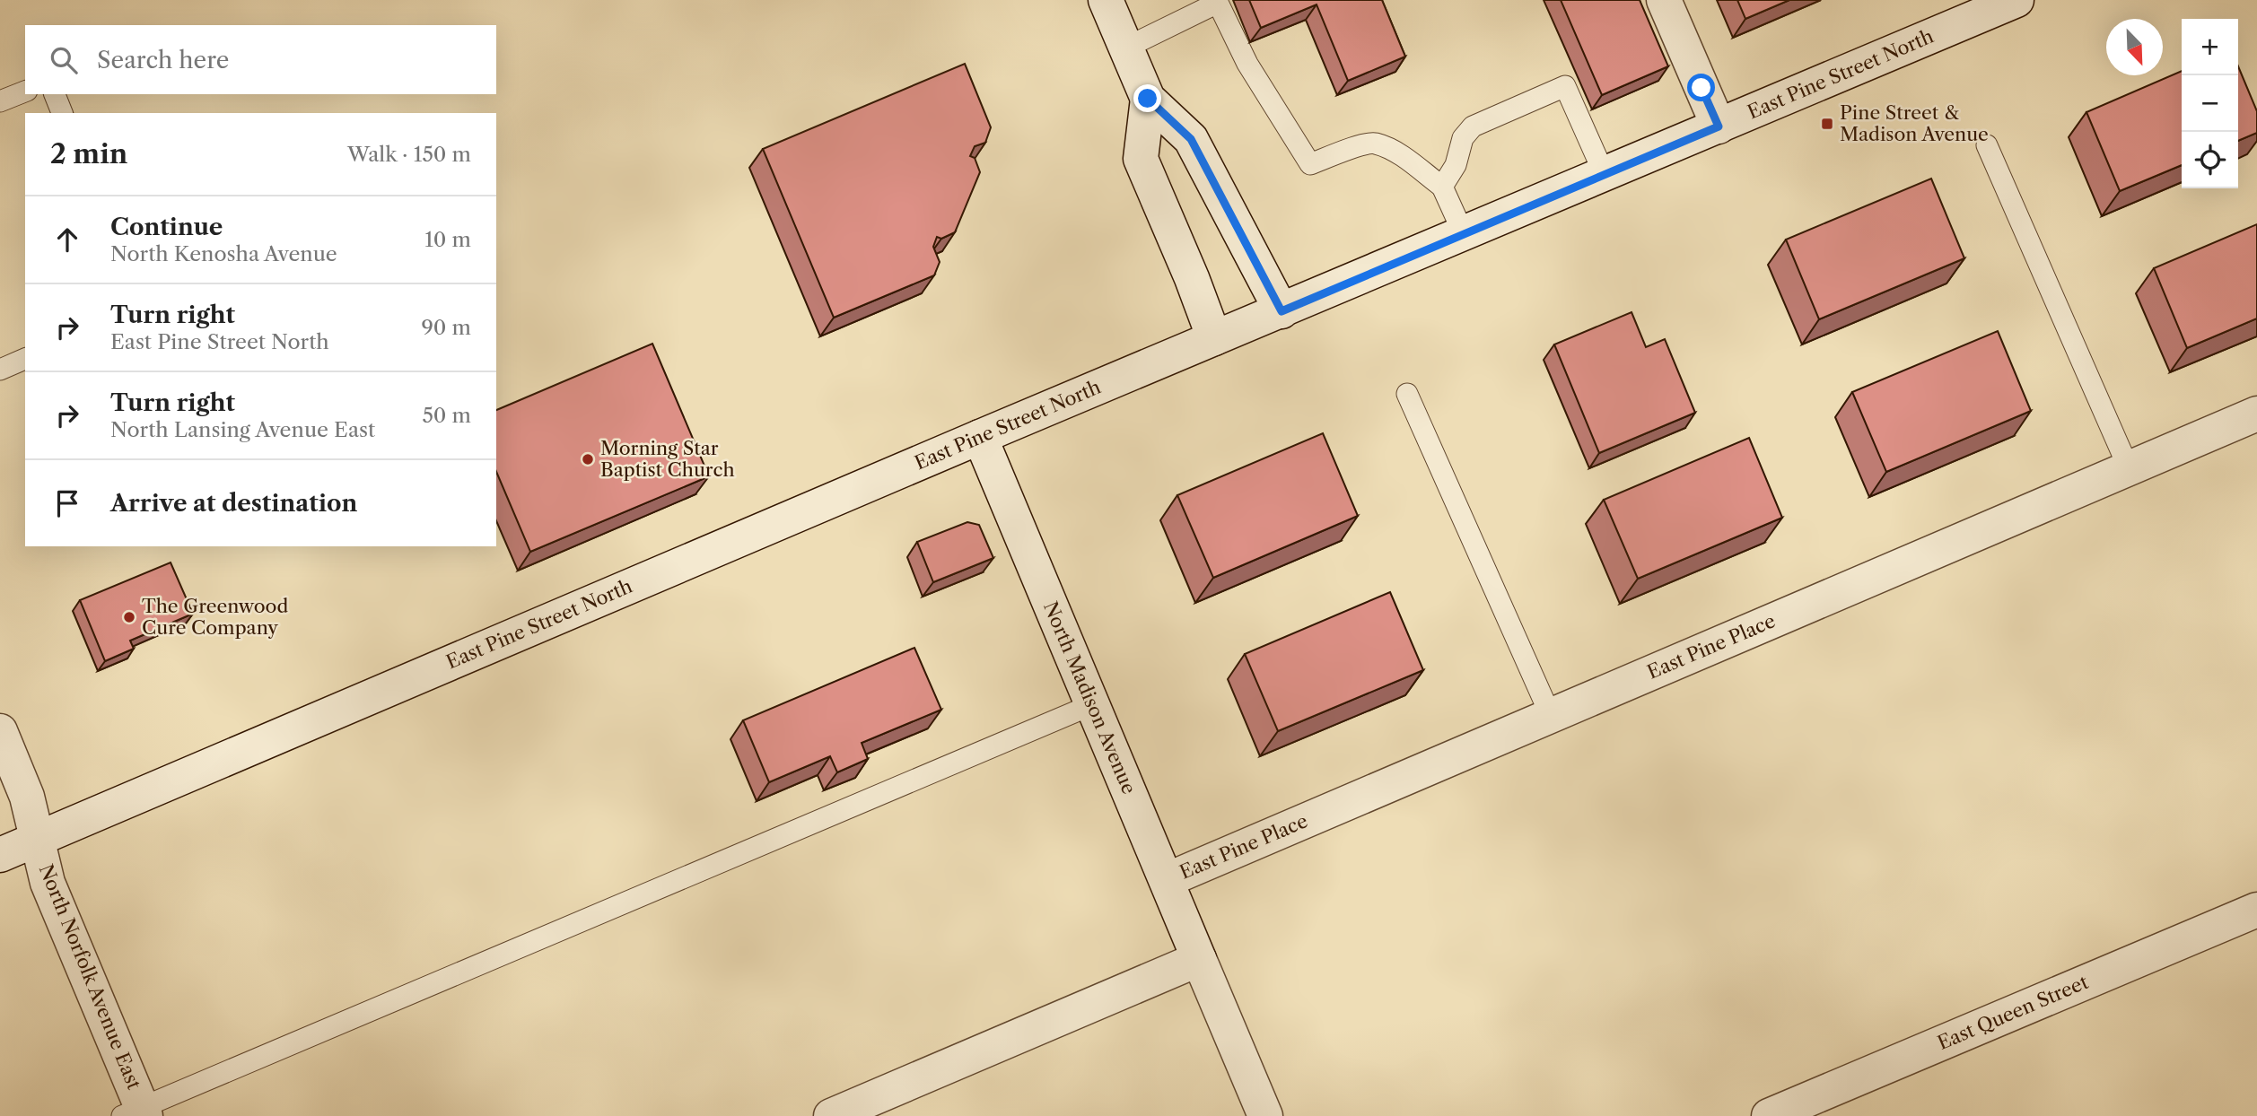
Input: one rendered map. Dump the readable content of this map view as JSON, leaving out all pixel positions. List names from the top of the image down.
{
  "streets": {
    "street": [
      "East Pine Street North",
      "East Pine Place",
      "North Madison Avenue",
      "North Norfolk Avenue East",
      "East Queen Street"
    ]
  },
  "crossings": [
    ["East Pine Street North", "North Madison Avenue"],
    ["East Pine Street North", "North Norfolk Avenue East"],
    ["East Pine Place", "North Madison Avenue"]
  ],
  "places": {
    "transit": ["Pine Street & Madison Avenue"],
    "other": ["Morning Star Baptist Church", "The Greenwood Cure Company"]
  },
  "north": "bottom right",
  "page": {
    "map_buttons": ["+", "−"],
    "search": "Search here",
    "heading": ["2 min", "Walk · 150 m"],
    "list": [
      ["Continue", "North Kenosha Avenue", "10 m"],
      ["Turn right", "East Pine Street North", "90 m"],
      ["Turn right", "North Lansing Avenue East", "50 m"],
      "Arrive at destination"
    ]
  }
}
